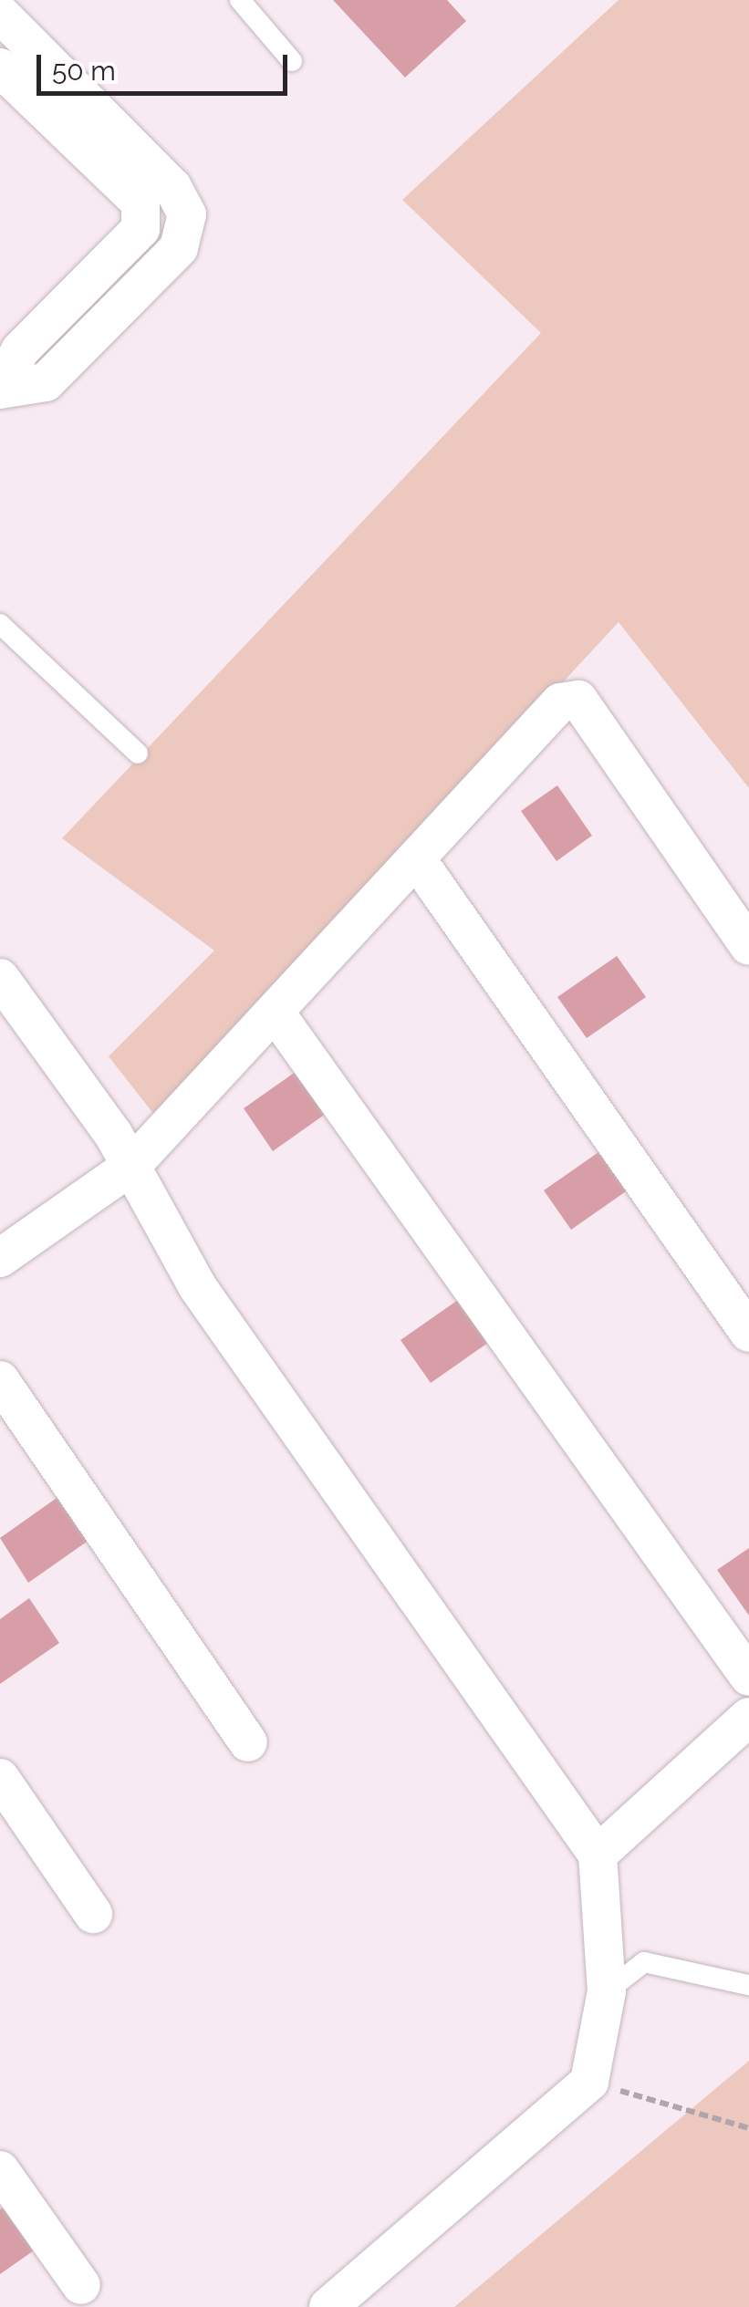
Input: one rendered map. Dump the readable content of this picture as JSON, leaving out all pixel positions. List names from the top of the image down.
{
  "scale_bar": "50 m"
}
